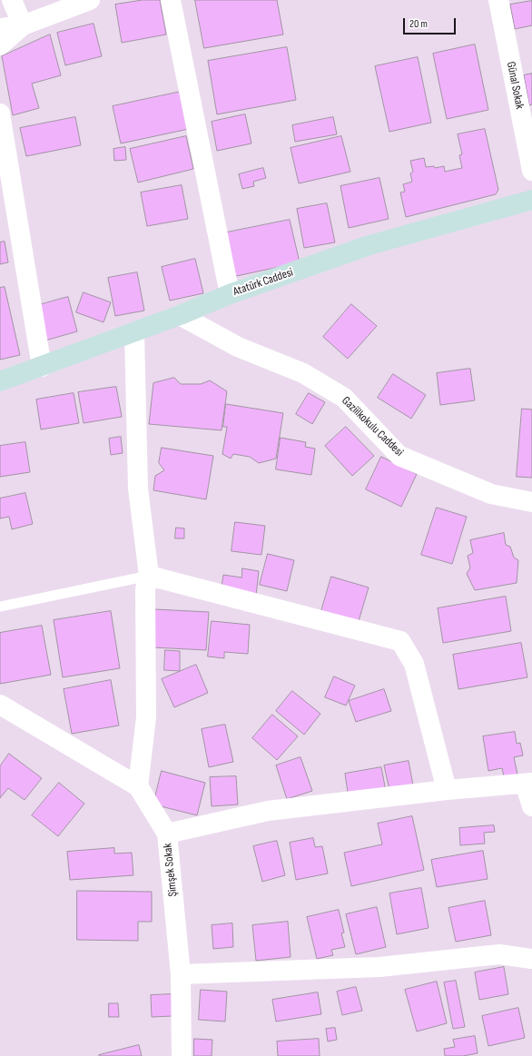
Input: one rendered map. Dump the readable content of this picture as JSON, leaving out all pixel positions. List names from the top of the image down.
{
  "streets": {
    "street": [
      "Günal Sokak",
      "Atatürk Caddesi",
      "Gaziilkokulu Caddesi",
      "Şimşek Sokak"
    ]
  },
  "crossings": [
    ["Atatürk Caddesi", "Gaziilkokulu Caddesi"]
  ],
  "scale_bar": "20 m"
}
